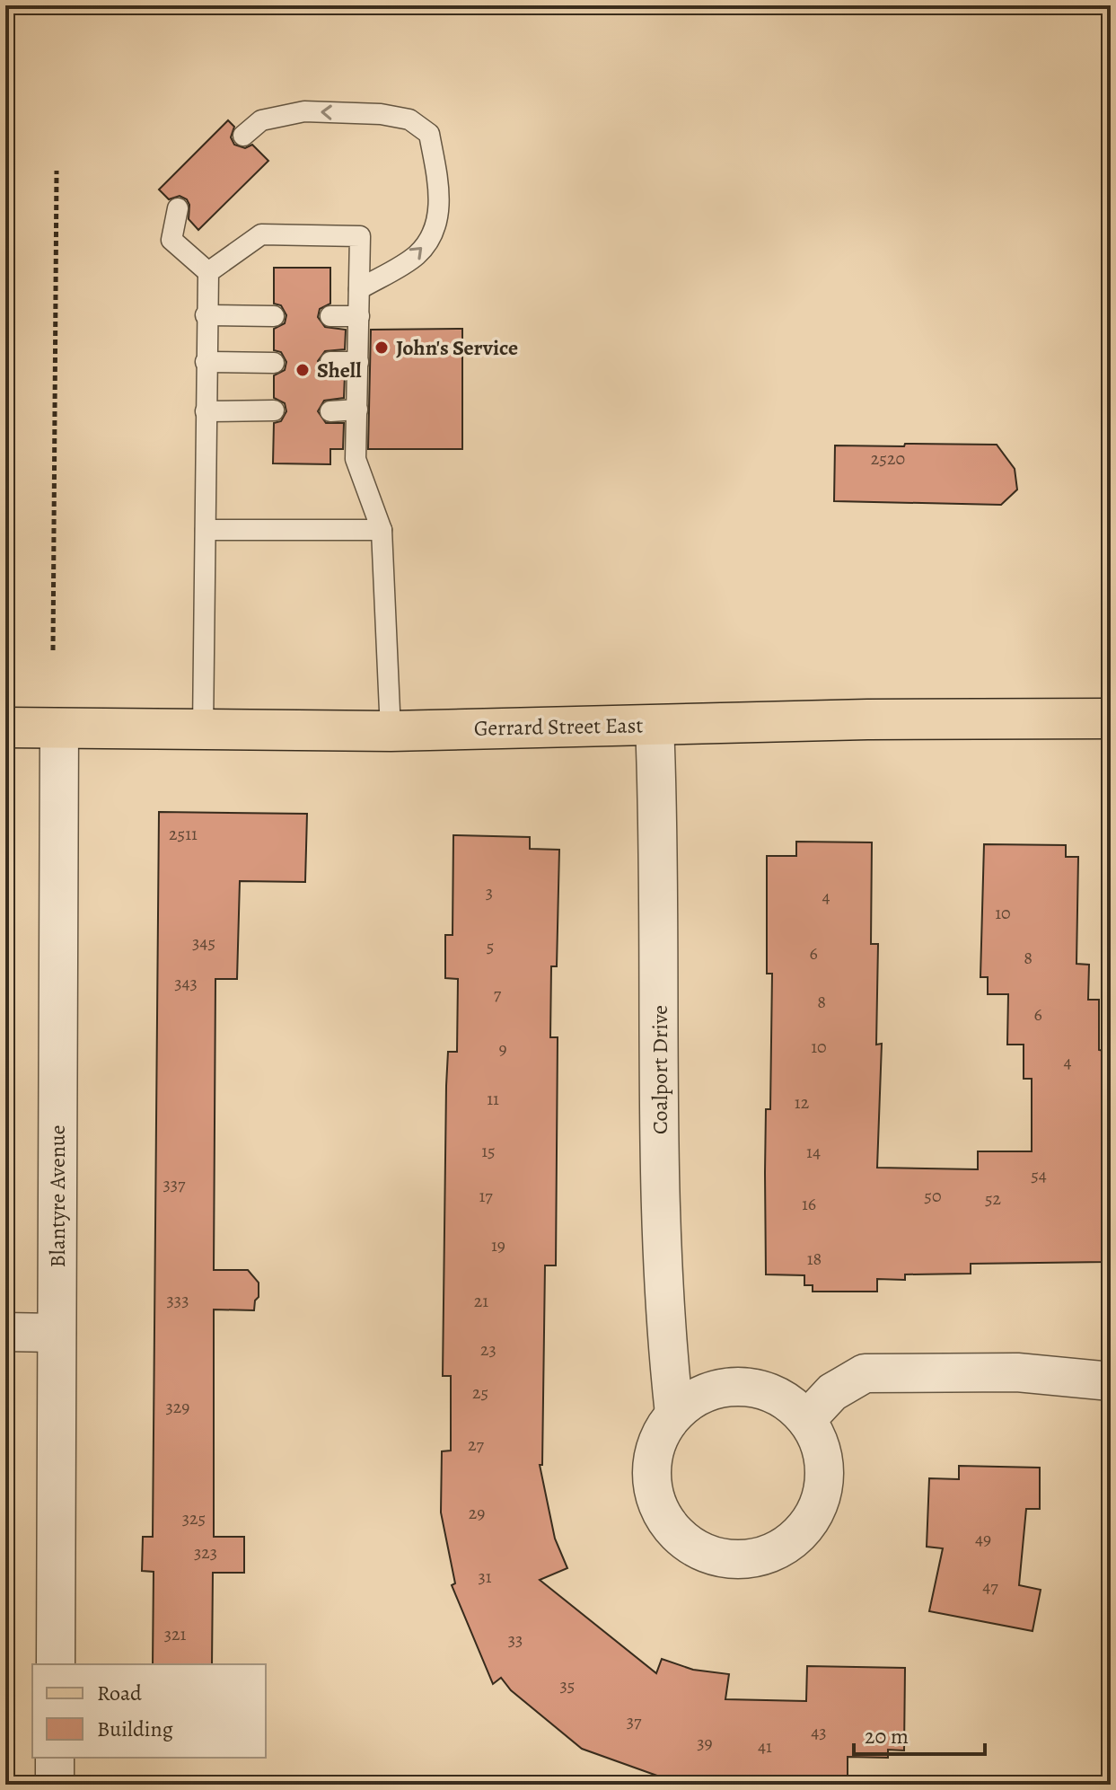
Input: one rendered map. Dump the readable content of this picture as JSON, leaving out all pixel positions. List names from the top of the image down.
{
  "streets": {
    "main road": ["Gerrard Street East"],
    "street": ["Coalport Drive", "Blantyre Avenue"]
  },
  "crossings": [
    ["Gerrard Street East", "Coalport Drive"],
    ["Gerrard Street East", "Blantyre Avenue"]
  ],
  "places": ["John's Service", "Shell"],
  "house_numbers": [
    "2520",
    "2511",
    "3",
    "4",
    "10",
    "345",
    "5",
    "6",
    "8",
    "343",
    "7",
    "8",
    "6",
    "10",
    "9",
    "4",
    "11",
    "12",
    "15",
    "14",
    "54",
    "337",
    "17",
    "50",
    "52",
    "16",
    "19",
    "18",
    "333",
    "21",
    "23",
    "25",
    "329",
    "27",
    "29",
    "325",
    "49",
    "323",
    "31",
    "47",
    "321",
    "33",
    "35",
    "37",
    "43",
    "39",
    "41"
  ],
  "legend": ["Road", "Building"],
  "scale_bar": "20 m"
}
